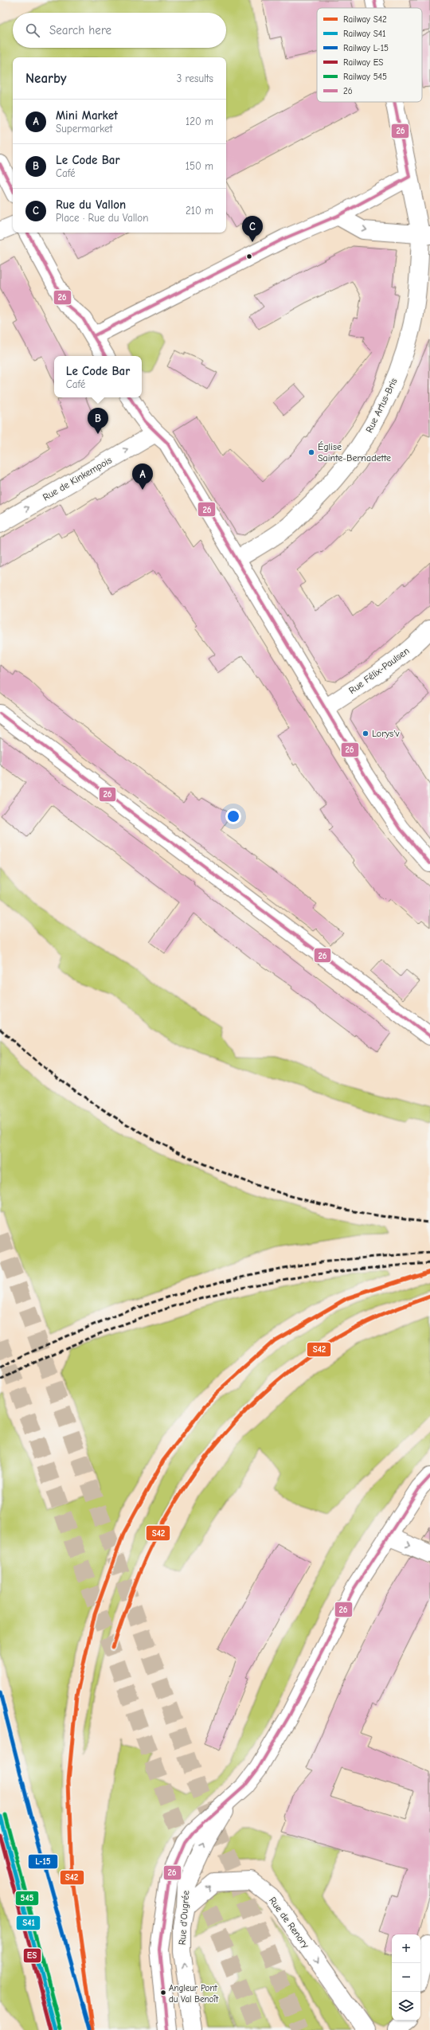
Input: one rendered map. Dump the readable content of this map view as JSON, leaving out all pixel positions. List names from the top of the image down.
{
  "streets": {
    "street": [
      "Rue Artus-Bris",
      "Rue de Kinkempois",
      "Rue Félix-Paulsen",
      "Rue d'Ougrée",
      "Rue de Renory"
    ]
  },
  "crossings": [
    ["Rue d'Ougrée", "Rue de Renory"]
  ],
  "one_way": ["Rue de Kinkempois", "Rue de Renory"],
  "places": ["Église Sainte-Bernadette", "Lorys'v", "Angleur Pont du Val Benoît"],
  "lines": [
    "transit line 26",
    "rail line S42",
    "rail line L-15",
    "rail line 545",
    "rail line S41",
    "rail line ES"
  ],
  "legend": [
    "Railway S42",
    "Railway S41",
    "Railway L-15",
    "Railway ES",
    "Railway 545",
    "26"
  ],
  "page": {
    "search": "Search here",
    "heading": ["Nearby", "3 results"],
    "list": [
      {
        "mark": "A",
        "name": "Mini Market",
        "note": "Supermarket",
        "value": "120 m"
      },
      {
        "mark": "B",
        "name": "Le Code Bar",
        "note": "Café",
        "value": "150 m"
      },
      {
        "mark": "C",
        "name": "Rue du Vallon",
        "note": "Place · Rue du Vallon",
        "value": "210 m"
      }
    ],
    "pins": ["C", "B", "A"],
    "popup": ["Le Code Bar", "Café"],
    "map_buttons": ["+", "−"]
  }
}
